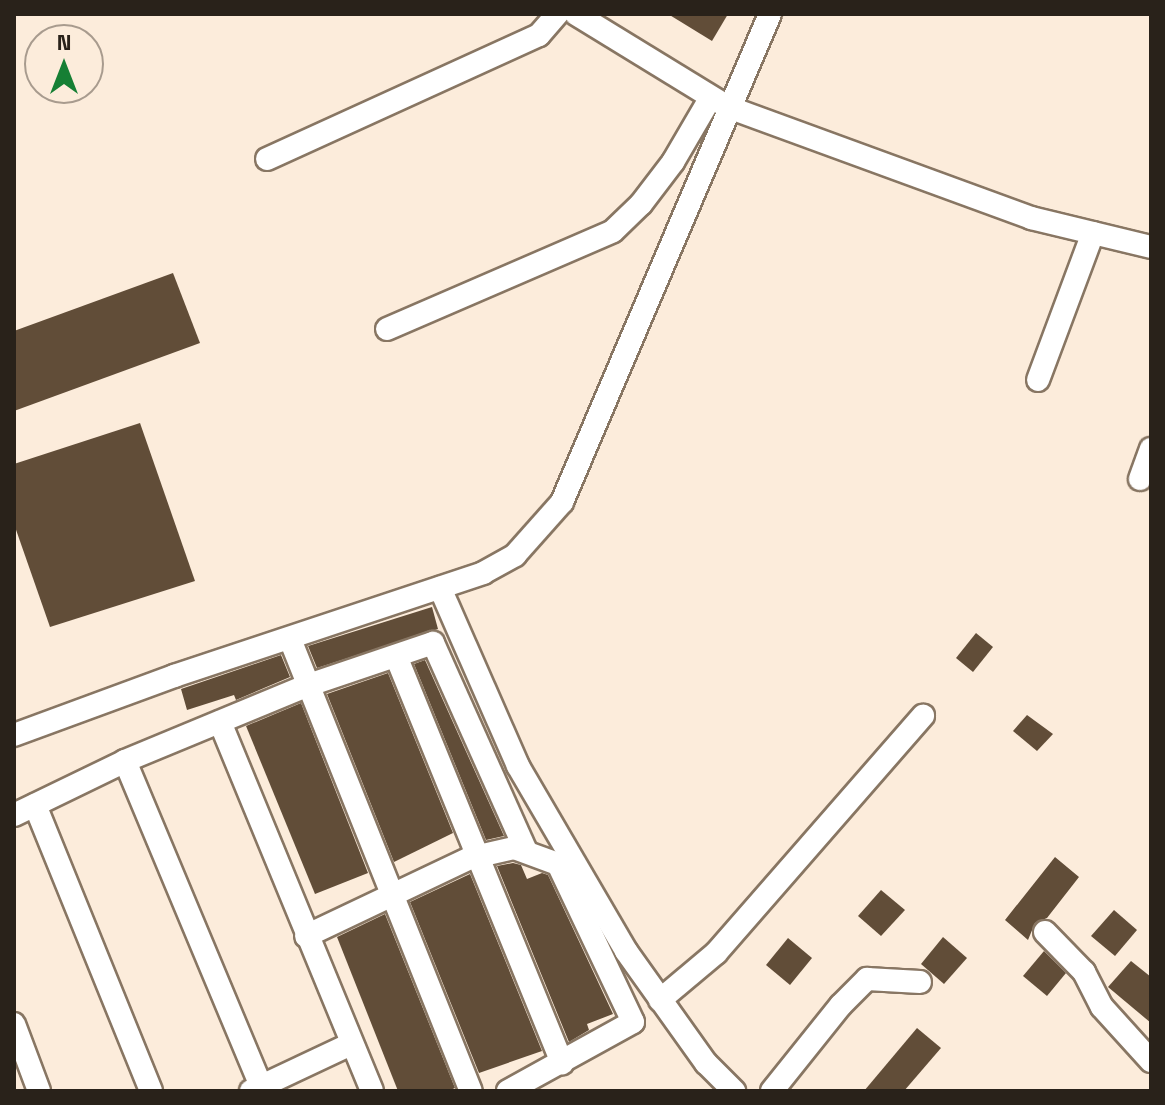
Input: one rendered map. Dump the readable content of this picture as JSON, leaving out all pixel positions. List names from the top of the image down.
{
  "north": "top"
}
